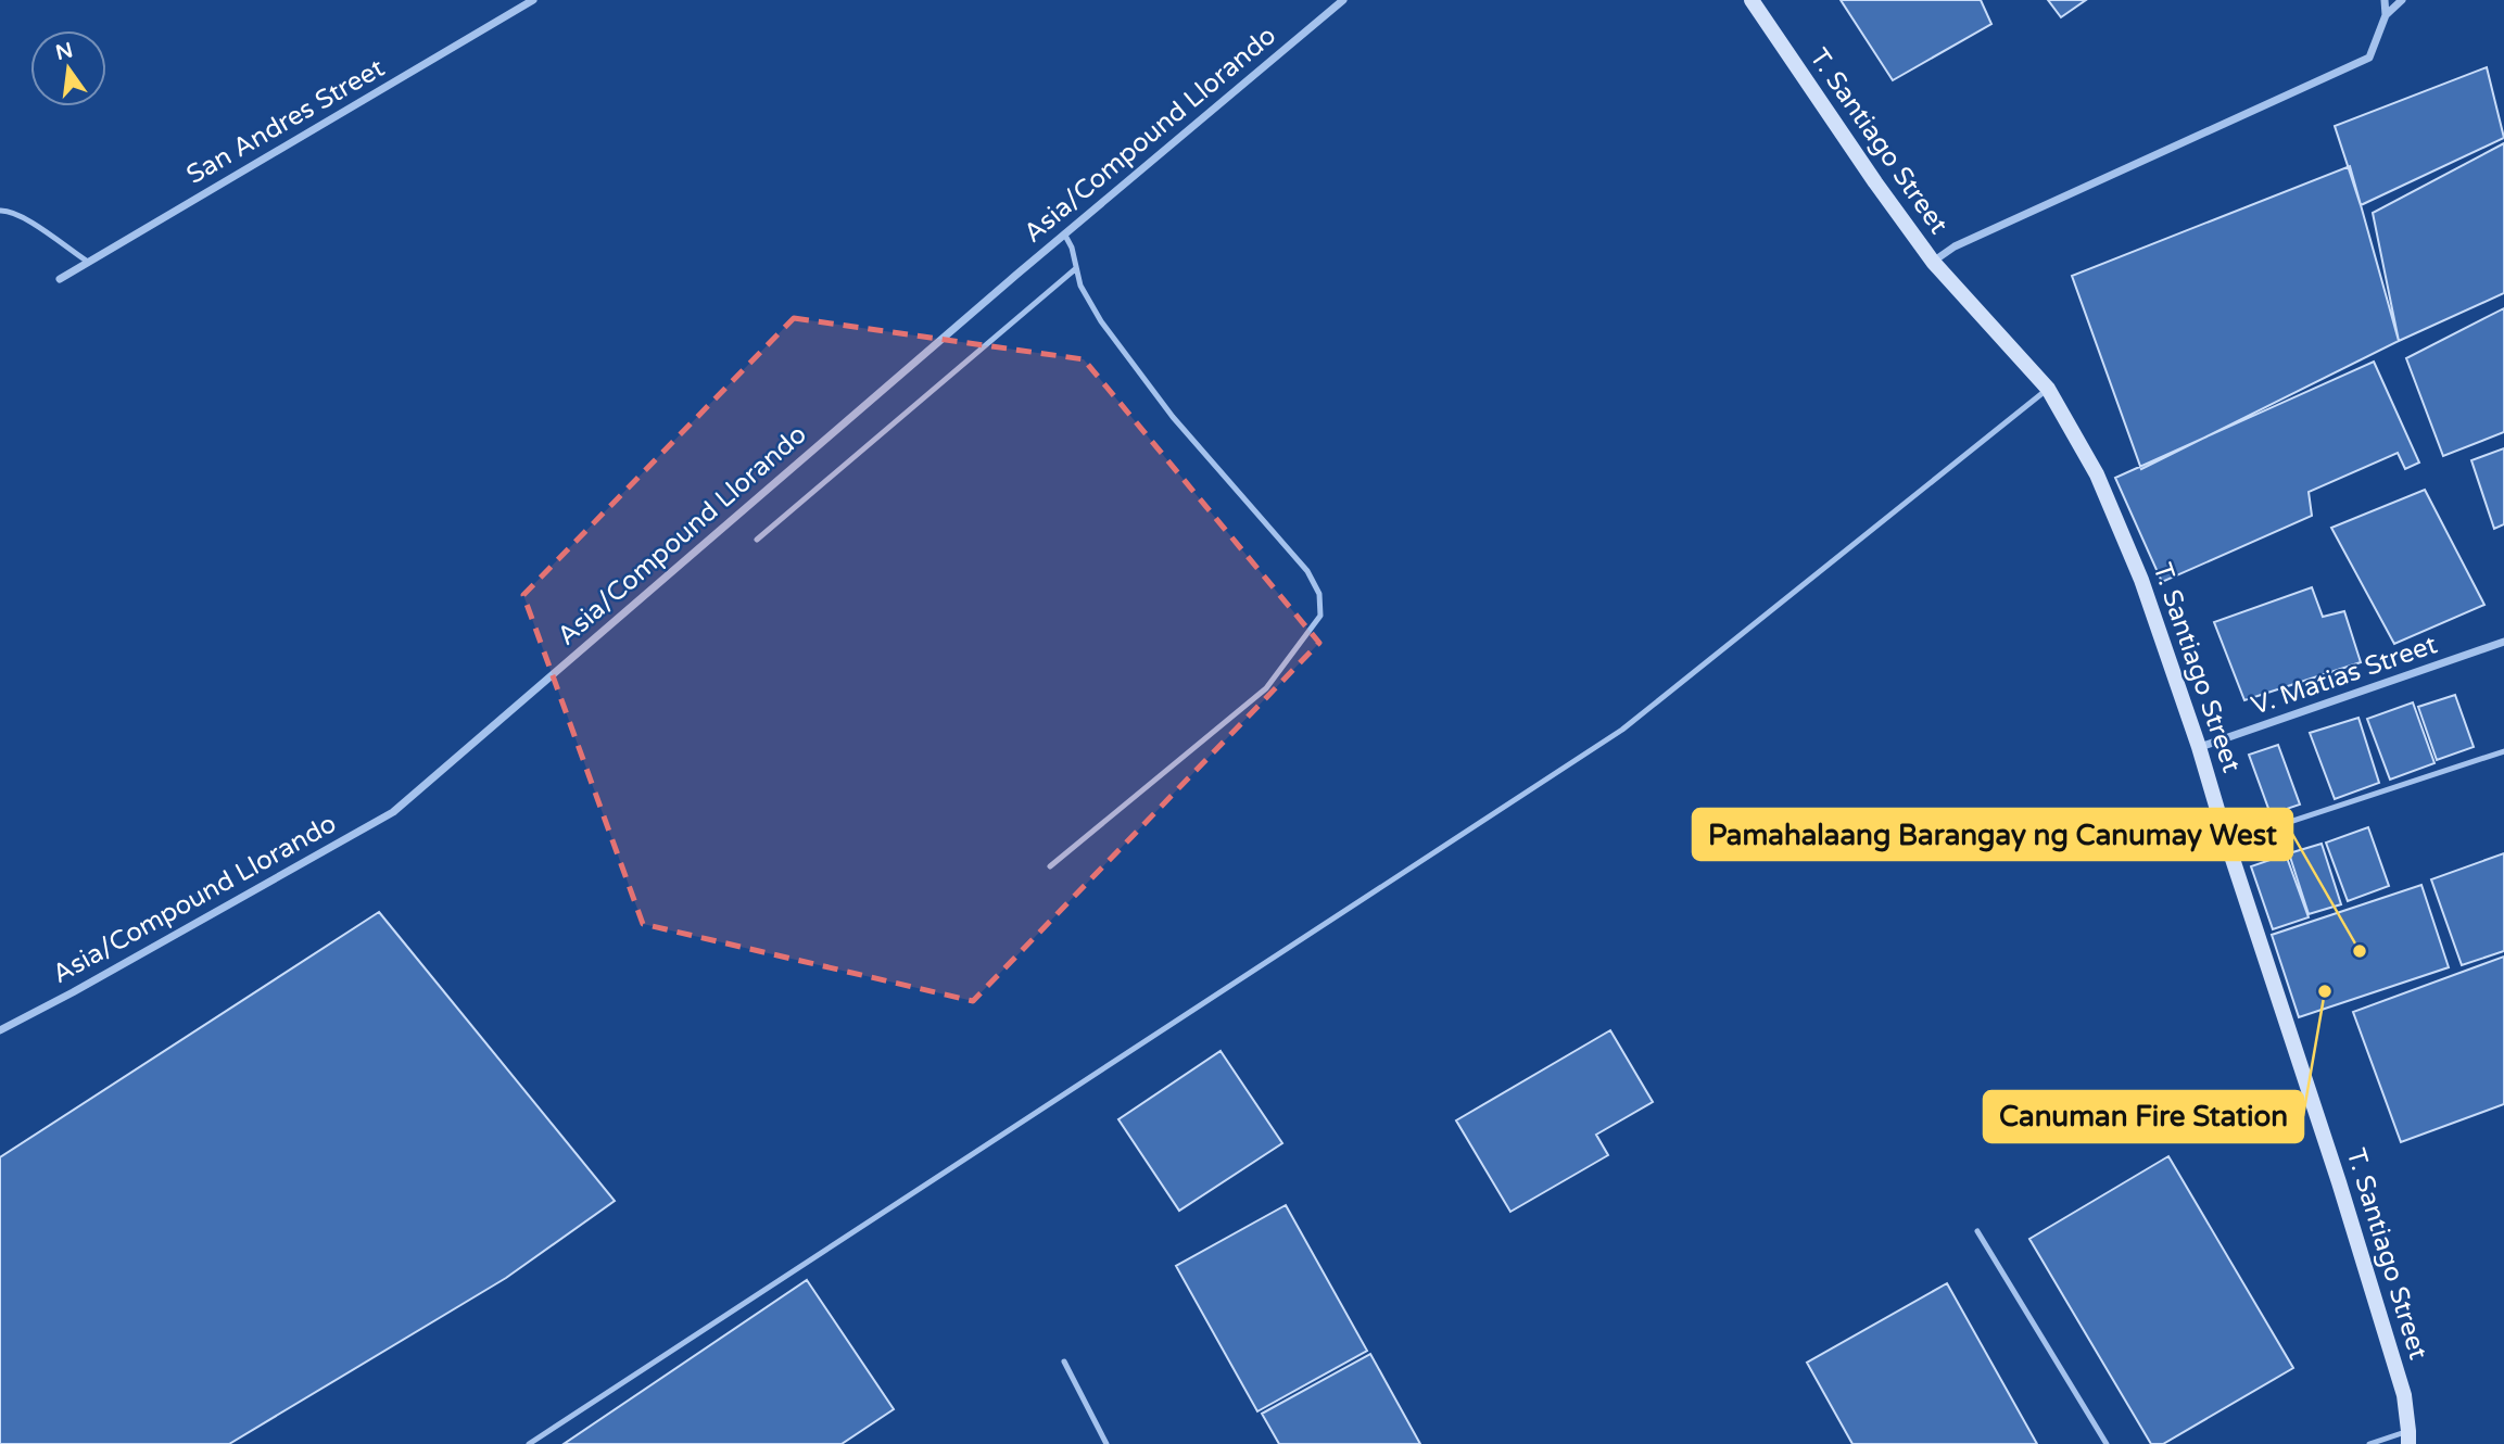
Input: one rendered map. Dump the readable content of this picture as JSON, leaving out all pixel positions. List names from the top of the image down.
{
  "streets": {
    "main road": ["T. Santiago Street"],
    "street": ["San Andres Street", "Asia/Compound Llorando", "V. Matias Street"]
  },
  "crossings": [
    ["T. Santiago Street", "V. Matias Street"]
  ],
  "places": ["Pamahalaang Barangay ng Canumay West", "Canuman Fire Station"],
  "north": "top"
}
